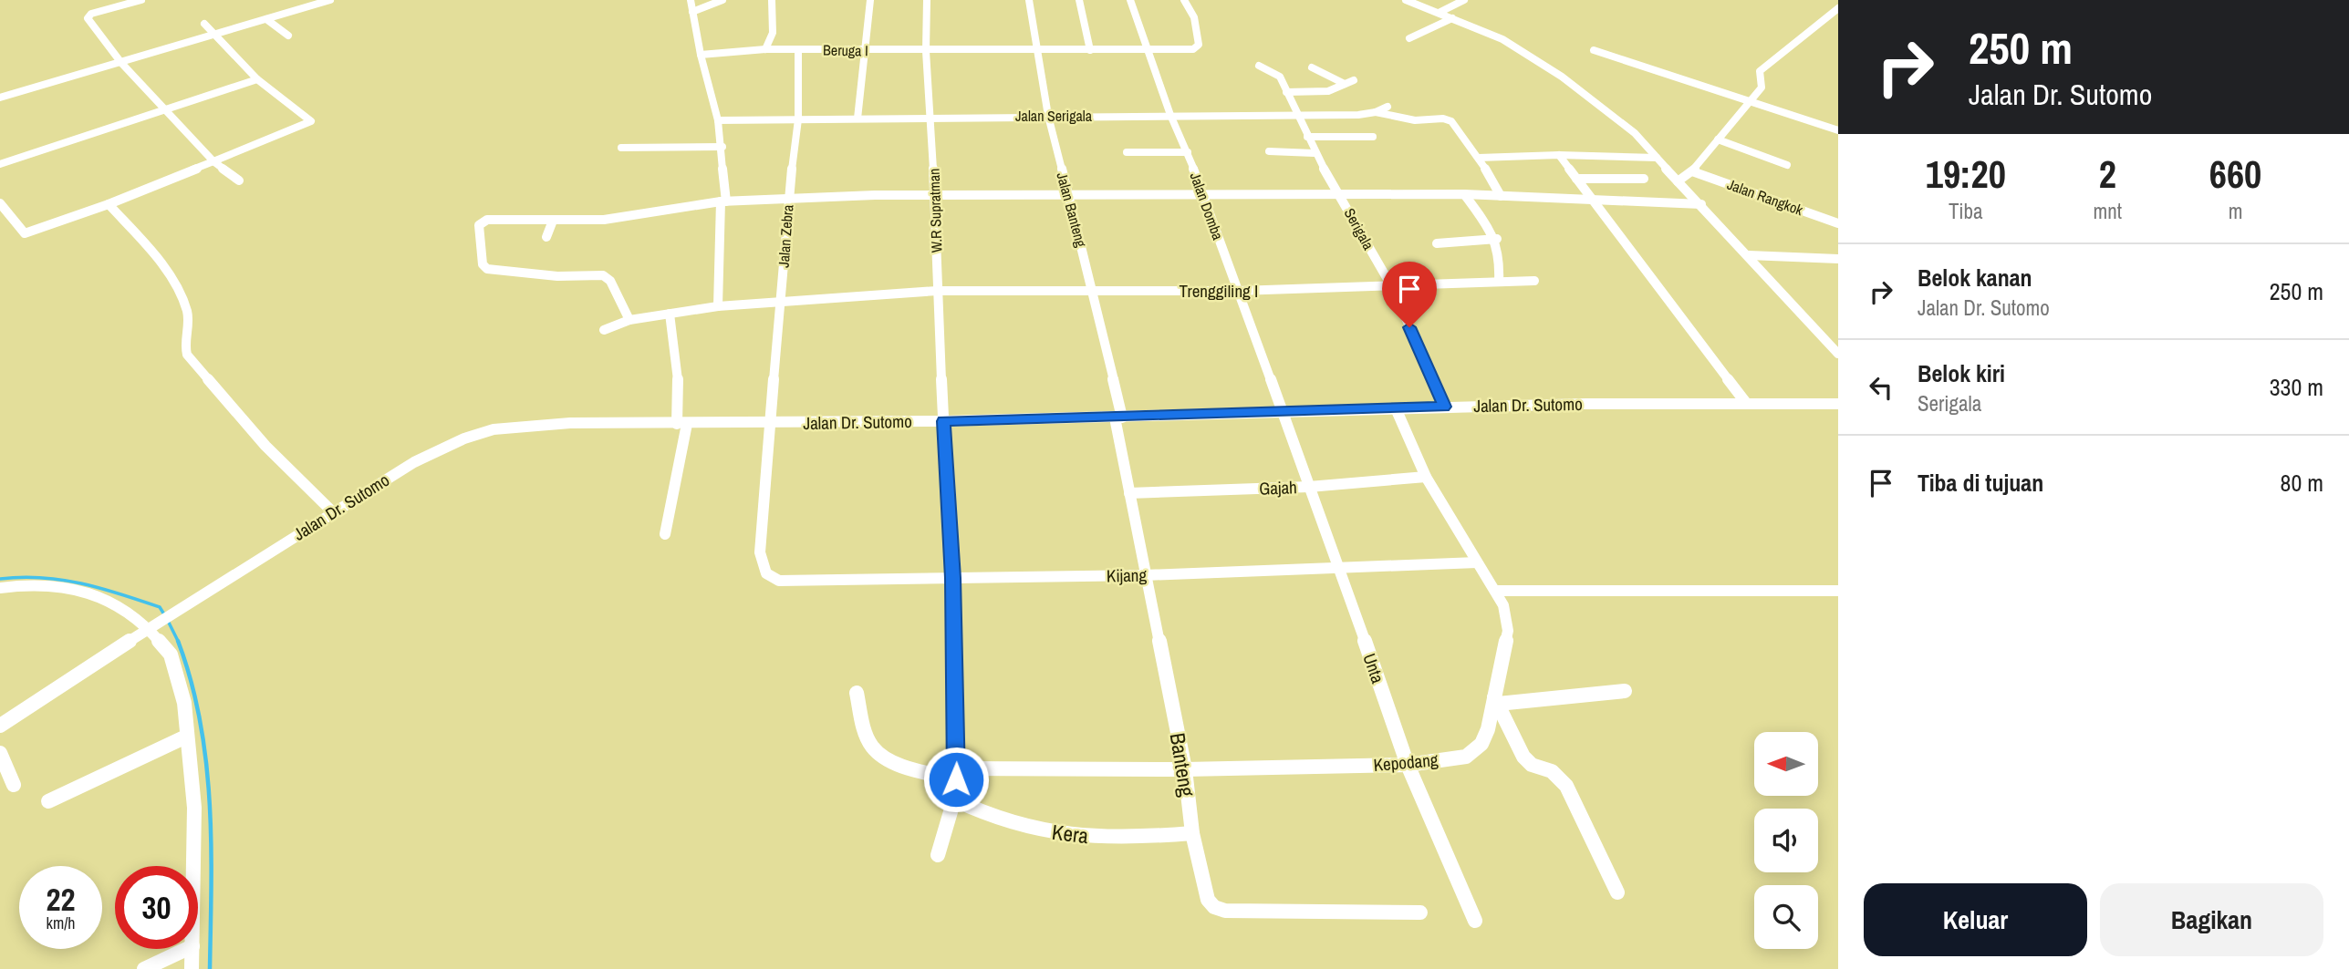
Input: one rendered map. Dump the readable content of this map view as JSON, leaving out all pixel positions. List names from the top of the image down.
{
  "streets": {
    "street": [
      "Beruga I",
      "Jalan Serigala",
      "Jalan Rangkok",
      "Jalan Domba",
      "Jalan Banteng",
      "W.R Supratman",
      "Serigala",
      "Jalan Zebra",
      "Trenggiling I",
      "Jalan Dr. Sutomo",
      "Gajah",
      "Kijang",
      "Unta",
      "Kepodang",
      "Banteng",
      "Kera"
    ]
  },
  "crossings": [
    ["Beruga I", "W.R Supratman"],
    ["Beruga I", "Jalan Zebra"],
    ["Jalan Serigala", "Jalan Domba"],
    ["Jalan Serigala", "Jalan Banteng"],
    ["Jalan Serigala", "W.R Supratman"],
    ["Jalan Serigala", "Serigala"],
    ["Jalan Serigala", "Jalan Zebra"],
    ["Jalan Domba", "Trenggiling I"],
    ["Jalan Domba", "Jalan Dr. Sutomo"],
    ["Jalan Domba", "Unta"],
    ["Jalan Banteng", "Trenggiling I"],
    ["Jalan Banteng", "Jalan Dr. Sutomo"],
    ["Jalan Banteng", "Banteng"],
    ["W.R Supratman", "Trenggiling I"],
    ["W.R Supratman", "Jalan Dr. Sutomo"],
    ["W.R Supratman", "Kijang"],
    ["W.R Supratman", "Kepodang"],
    ["W.R Supratman", "Kera"],
    ["Serigala", "Trenggiling I"],
    ["Serigala", "Jalan Dr. Sutomo"],
    ["Jalan Zebra", "Trenggiling I"],
    ["Jalan Zebra", "Jalan Dr. Sutomo"],
    ["Jalan Zebra", "Kijang"],
    ["Jalan Dr. Sutomo", "Unta"],
    ["Jalan Dr. Sutomo", "Kepodang"],
    ["Jalan Dr. Sutomo", "Banteng"],
    ["Gajah", "Unta"],
    ["Gajah", "Kepodang"],
    ["Gajah", "Banteng"],
    ["Kijang", "Unta"],
    ["Kijang", "Kepodang"],
    ["Kijang", "Banteng"],
    ["Unta", "Kepodang"],
    ["Kepodang", "Banteng"],
    ["Banteng", "Kera"]
  ],
  "north": "left",
  "page": {
    "turn": ["250 m", "Jalan Dr. Sutomo"],
    "eta": [
      "19:20",
      "Tiba",
      "2",
      "mnt",
      "660",
      "m"
    ],
    "list": [
      {
        "name": "Belok kanan",
        "note": "Jalan Dr. Sutomo",
        "value": "250 m"
      },
      {
        "name": "Belok kiri",
        "note": "Serigala",
        "value": "330 m"
      },
      {
        "name": "Tiba di tujuan",
        "value": "80 m"
      }
    ],
    "speed": "22 km/h",
    "limit": "30",
    "buttons": ["Keluar", "Bagikan"]
  }
}
